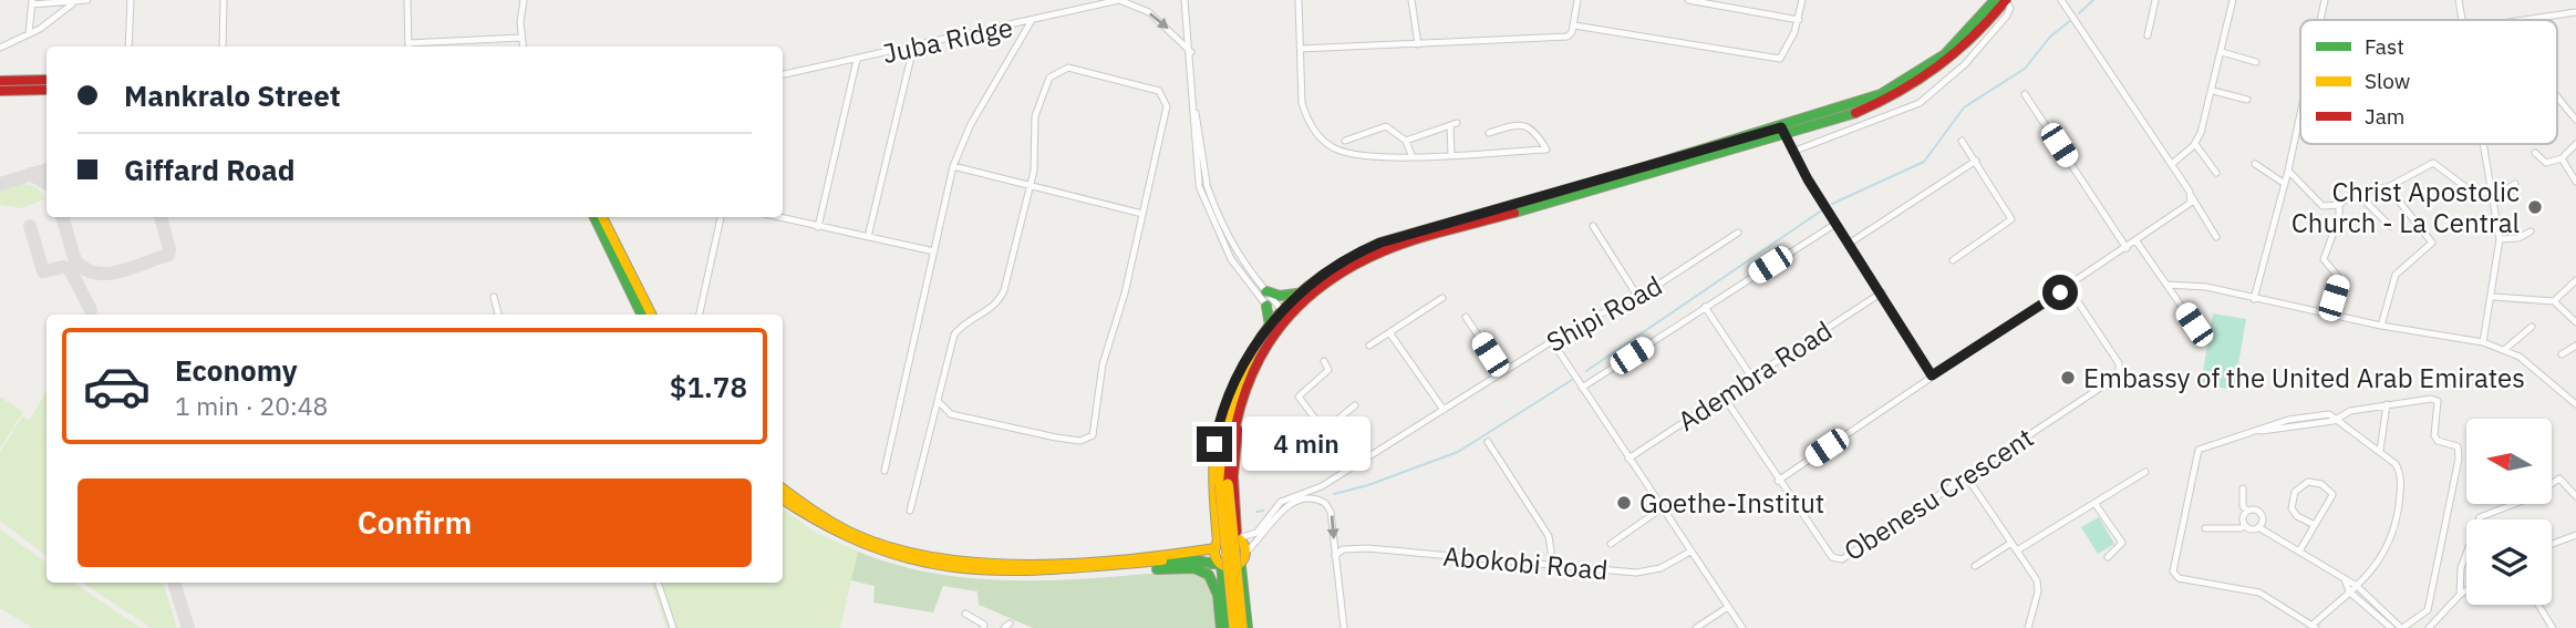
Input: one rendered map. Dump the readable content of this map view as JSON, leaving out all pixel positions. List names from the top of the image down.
{
  "streets": {
    "street": [
      "Juba Ridge",
      "Shipi Road",
      "Adembra Road",
      "Obenesu Crescent",
      "Abokobi Road"
    ]
  },
  "crossings": [
    ["Adembra Road", "Obenesu Crescent"]
  ],
  "places": ["Christ Apostolic Church - La Central", "Embassy of the United Arab Emirates", "Goethe-Institut"],
  "legend": ["Fast", "Slow", "Jam"],
  "north": "left",
  "page": {
    "banner": ["Mankralo Street", "Giffard Road"],
    "list": [
      {
        "name": "Economy",
        "note": "1 min · 20:48",
        "value": "$1.78"
      }
    ],
    "bubble": "4 min",
    "buttons": "Confirm"
  }
}
